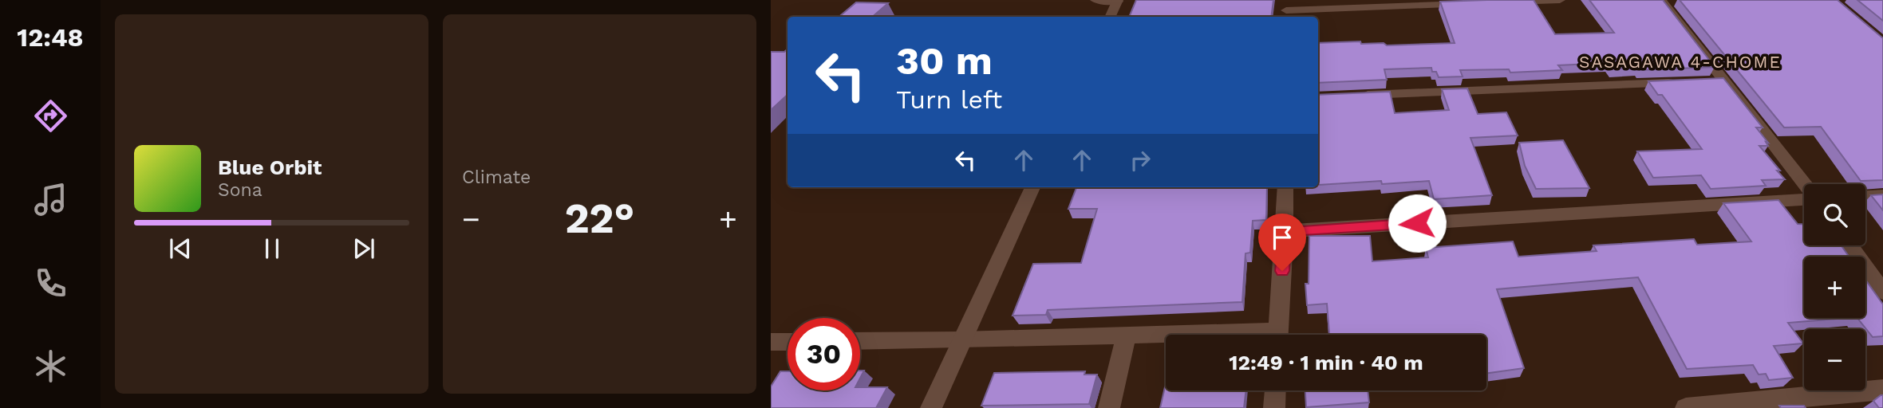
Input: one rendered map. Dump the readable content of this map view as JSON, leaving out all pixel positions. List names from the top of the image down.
{
  "districts": ["SASAGAWA 4-CHOME"],
  "page": {
    "tabs": "12:48",
    "tile": "Climate",
    "turn": ["30 m", "Turn left"],
    "song": ["Blue Orbit", "Sona"],
    "map_buttons": ["+", "−"],
    "heat": ["−", "22°", "+"],
    "limit": "30",
    "trip": "12:49 · 1 min · 40 m"
  }
}
